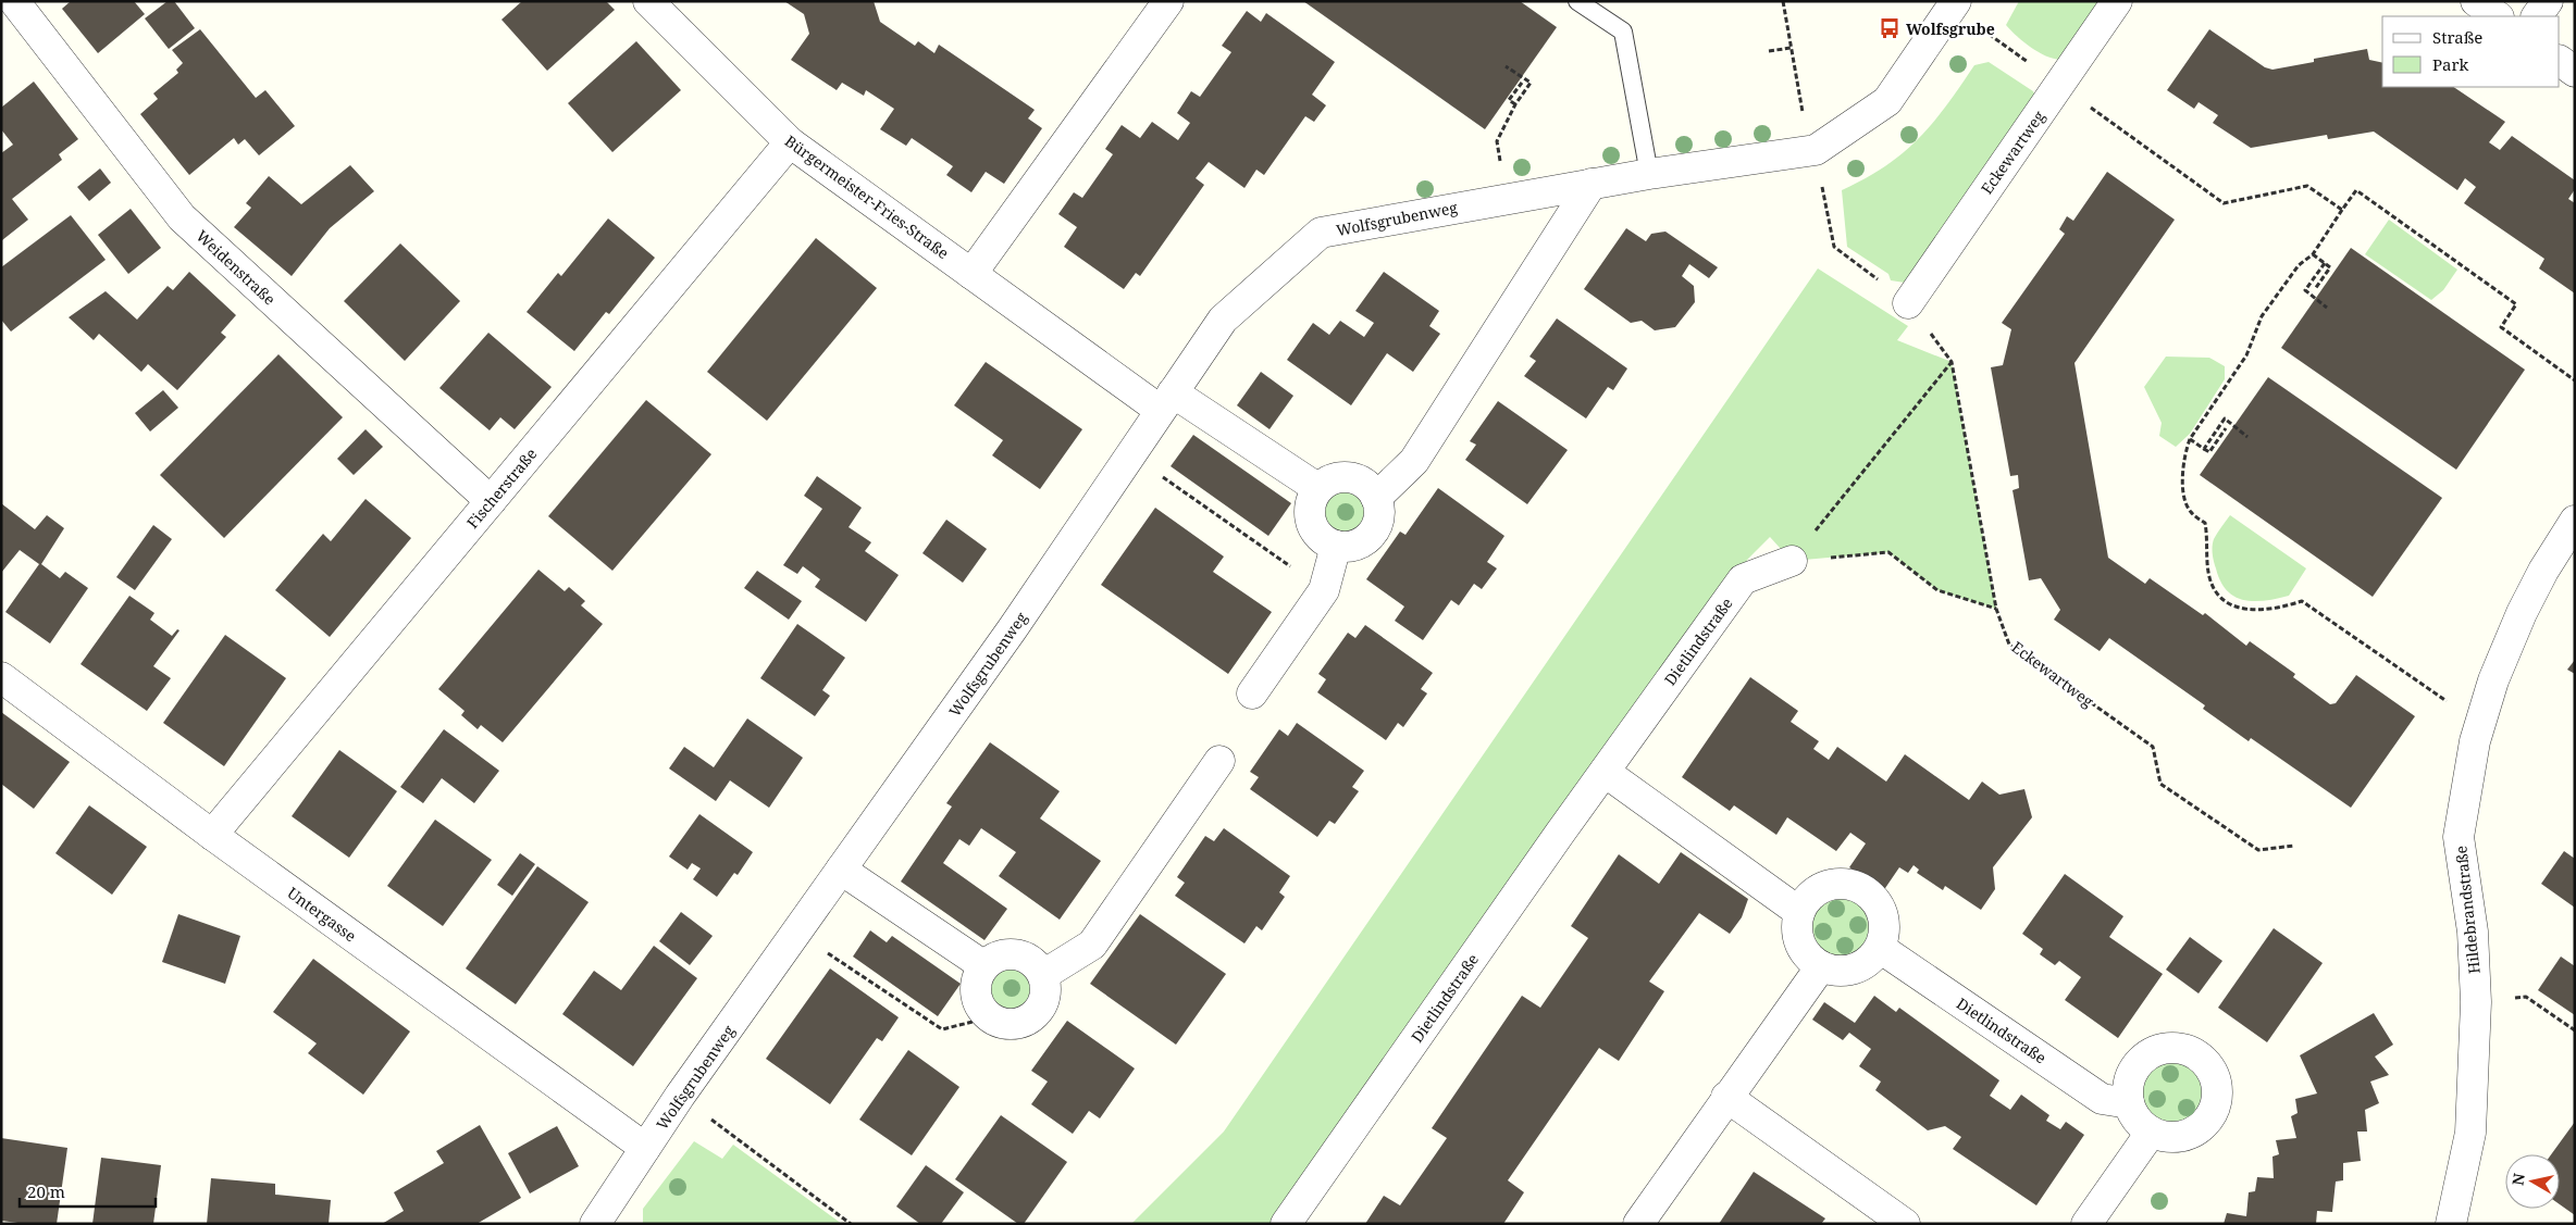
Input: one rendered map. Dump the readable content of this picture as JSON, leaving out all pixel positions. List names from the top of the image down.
{
  "streets": {
    "street": [
      "Eckewartweg",
      "Bürgermeister-Fries-Straße",
      "Wolfsgrubenweg",
      "Weidenstraße",
      "Fischerstraße",
      "Dietlindstraße",
      "Hildebrandstraße",
      "Untergasse"
    ]
  },
  "crossings": [
    ["Eckewartweg", "Wolfsgrubenweg"],
    ["Bürgermeister-Fries-Straße", "Wolfsgrubenweg"],
    ["Bürgermeister-Fries-Straße", "Fischerstraße"],
    ["Wolfsgrubenweg", "Untergasse"],
    ["Weidenstraße", "Fischerstraße"],
    ["Fischerstraße", "Untergasse"]
  ],
  "places": {
    "bus stop": ["Wolfsgrube"]
  },
  "legend": ["Straße", "Park"],
  "scale_bar": "20 m",
  "north": "left"
}
